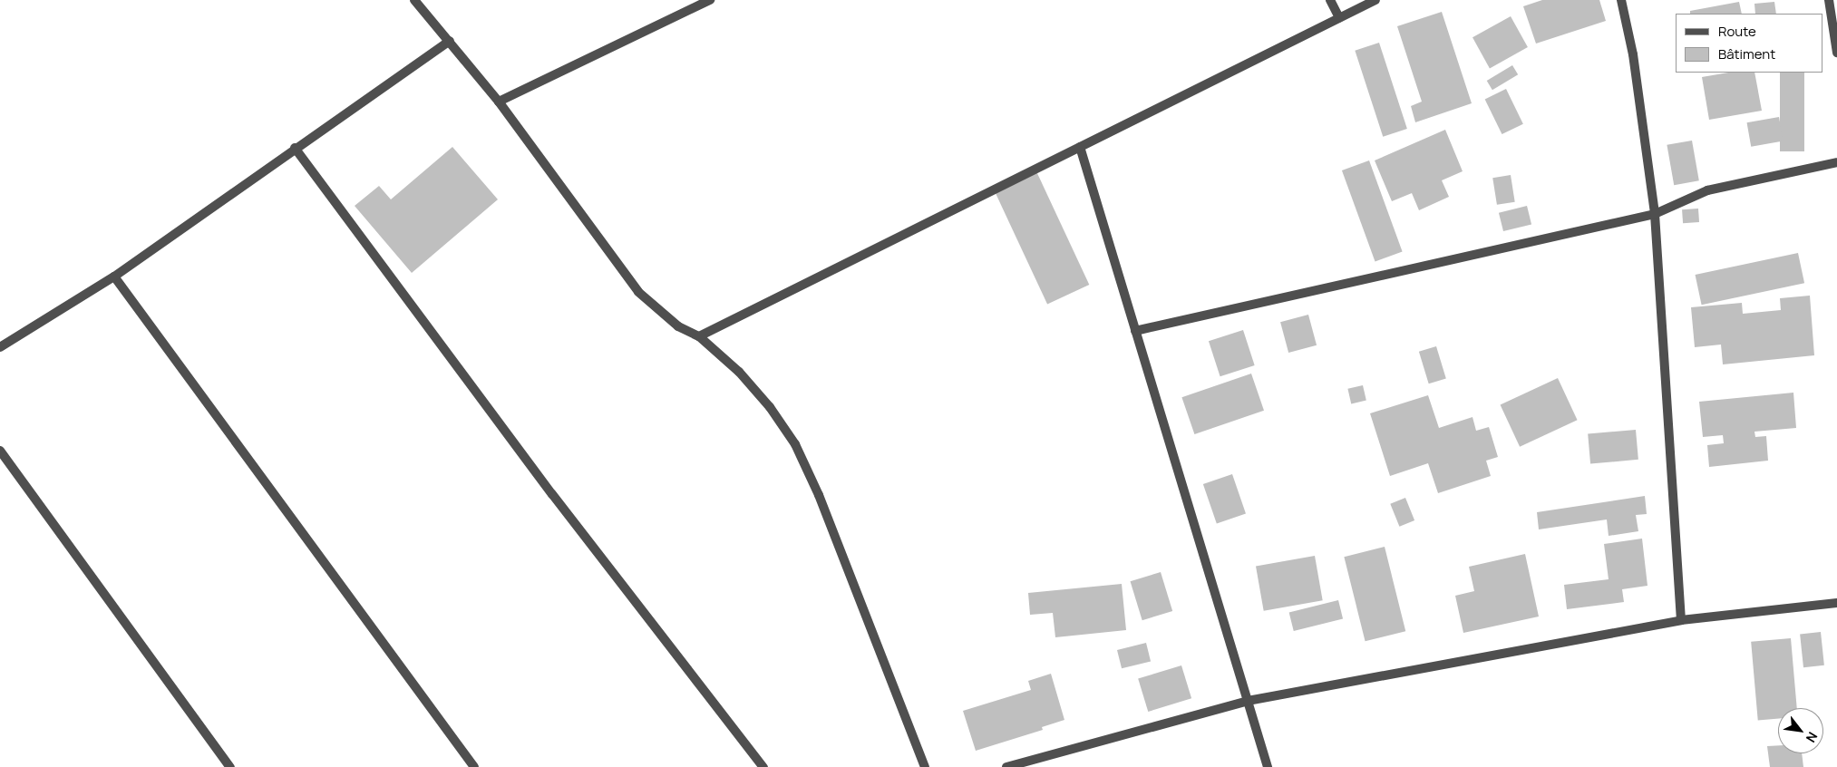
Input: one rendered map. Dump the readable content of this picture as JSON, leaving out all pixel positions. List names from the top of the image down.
{
  "legend": ["Route", "Bâtiment"],
  "north": "bottom right"
}
